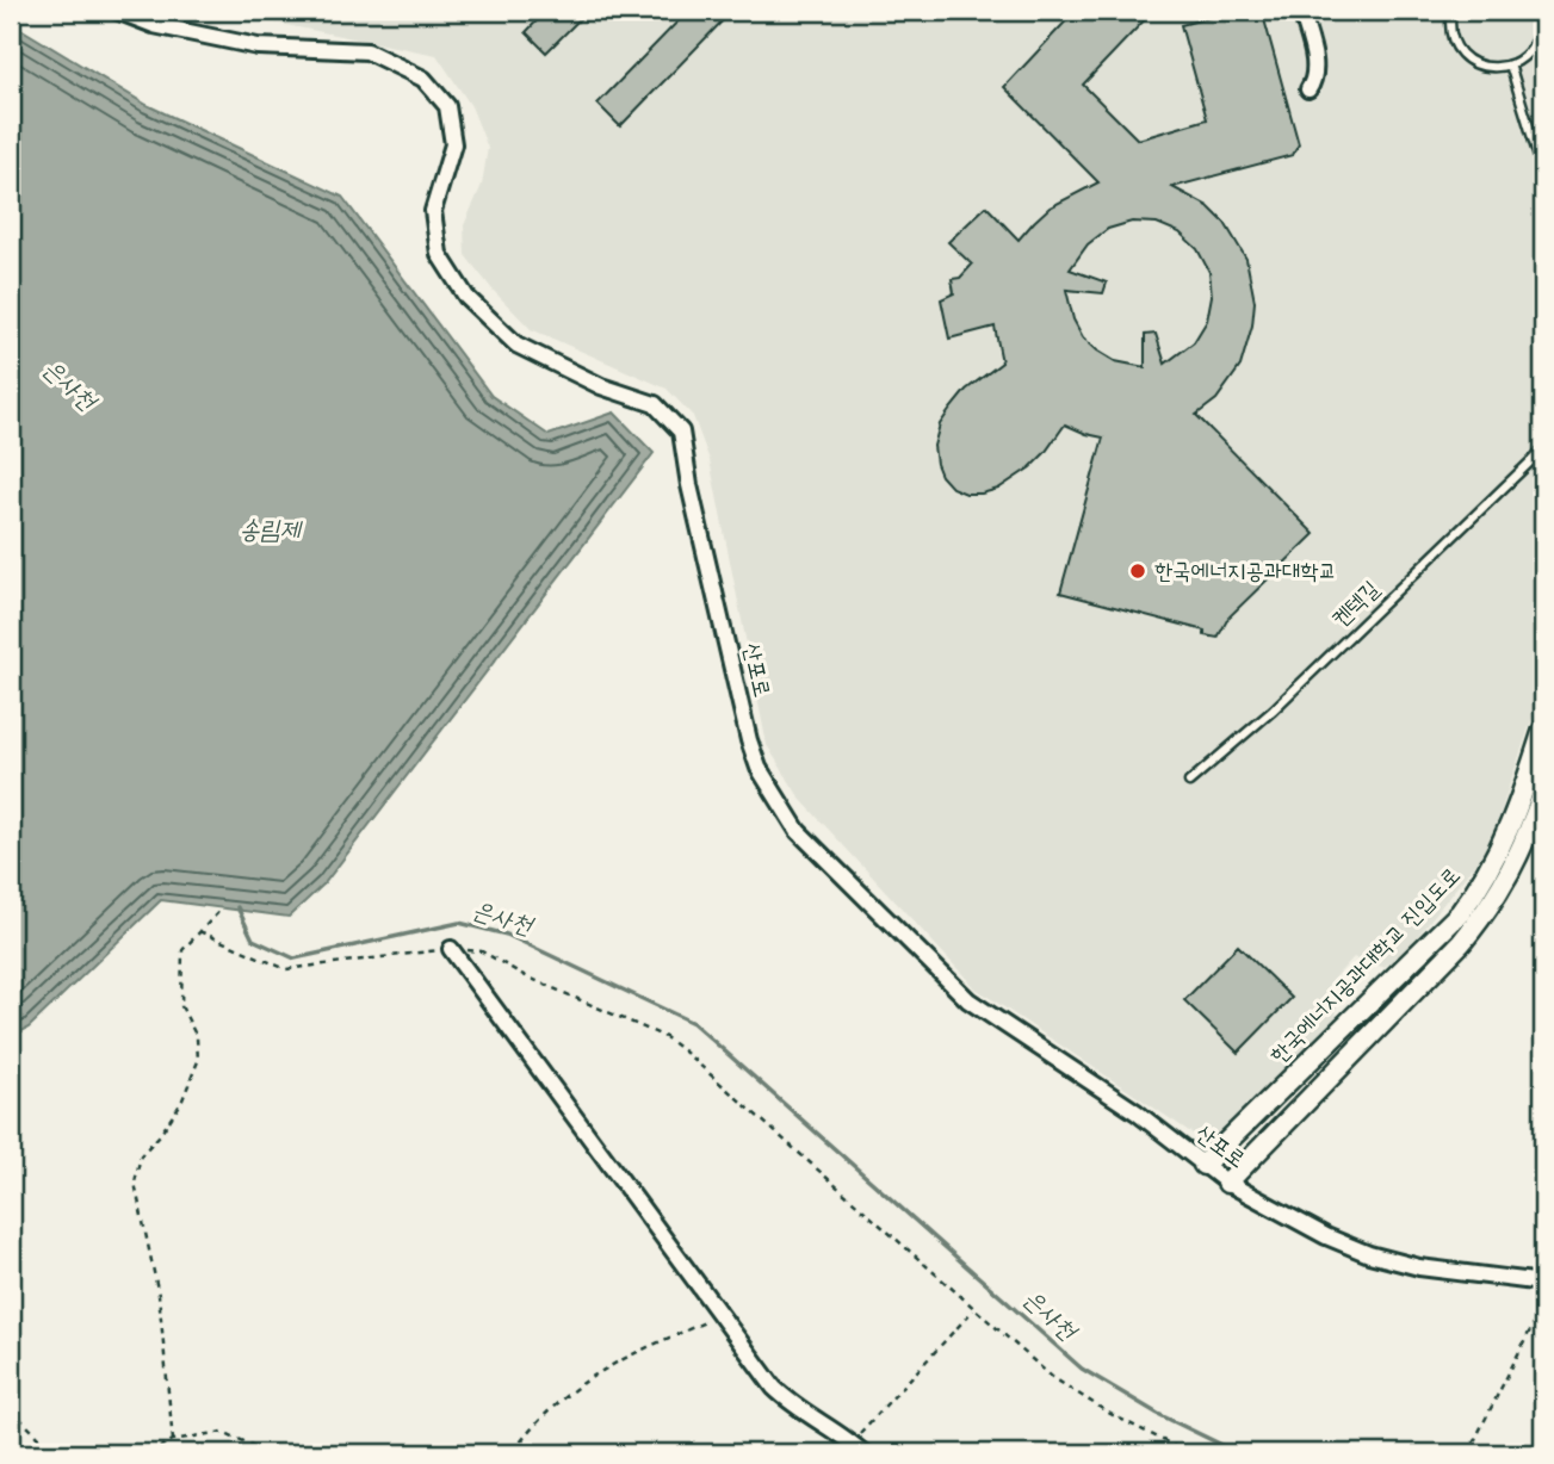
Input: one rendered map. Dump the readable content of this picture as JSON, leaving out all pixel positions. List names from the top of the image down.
{
  "streets": {
    "street": ["산포로", "한국에너지공과대학교 진입도로"],
    "lane": ["켄텍길"]
  },
  "crossings": [
    ["산포로", "한국에너지공과대학교 진입도로"]
  ],
  "water": ["은사천", "송림제"],
  "places": ["한국에너지공과대학교"]
}
